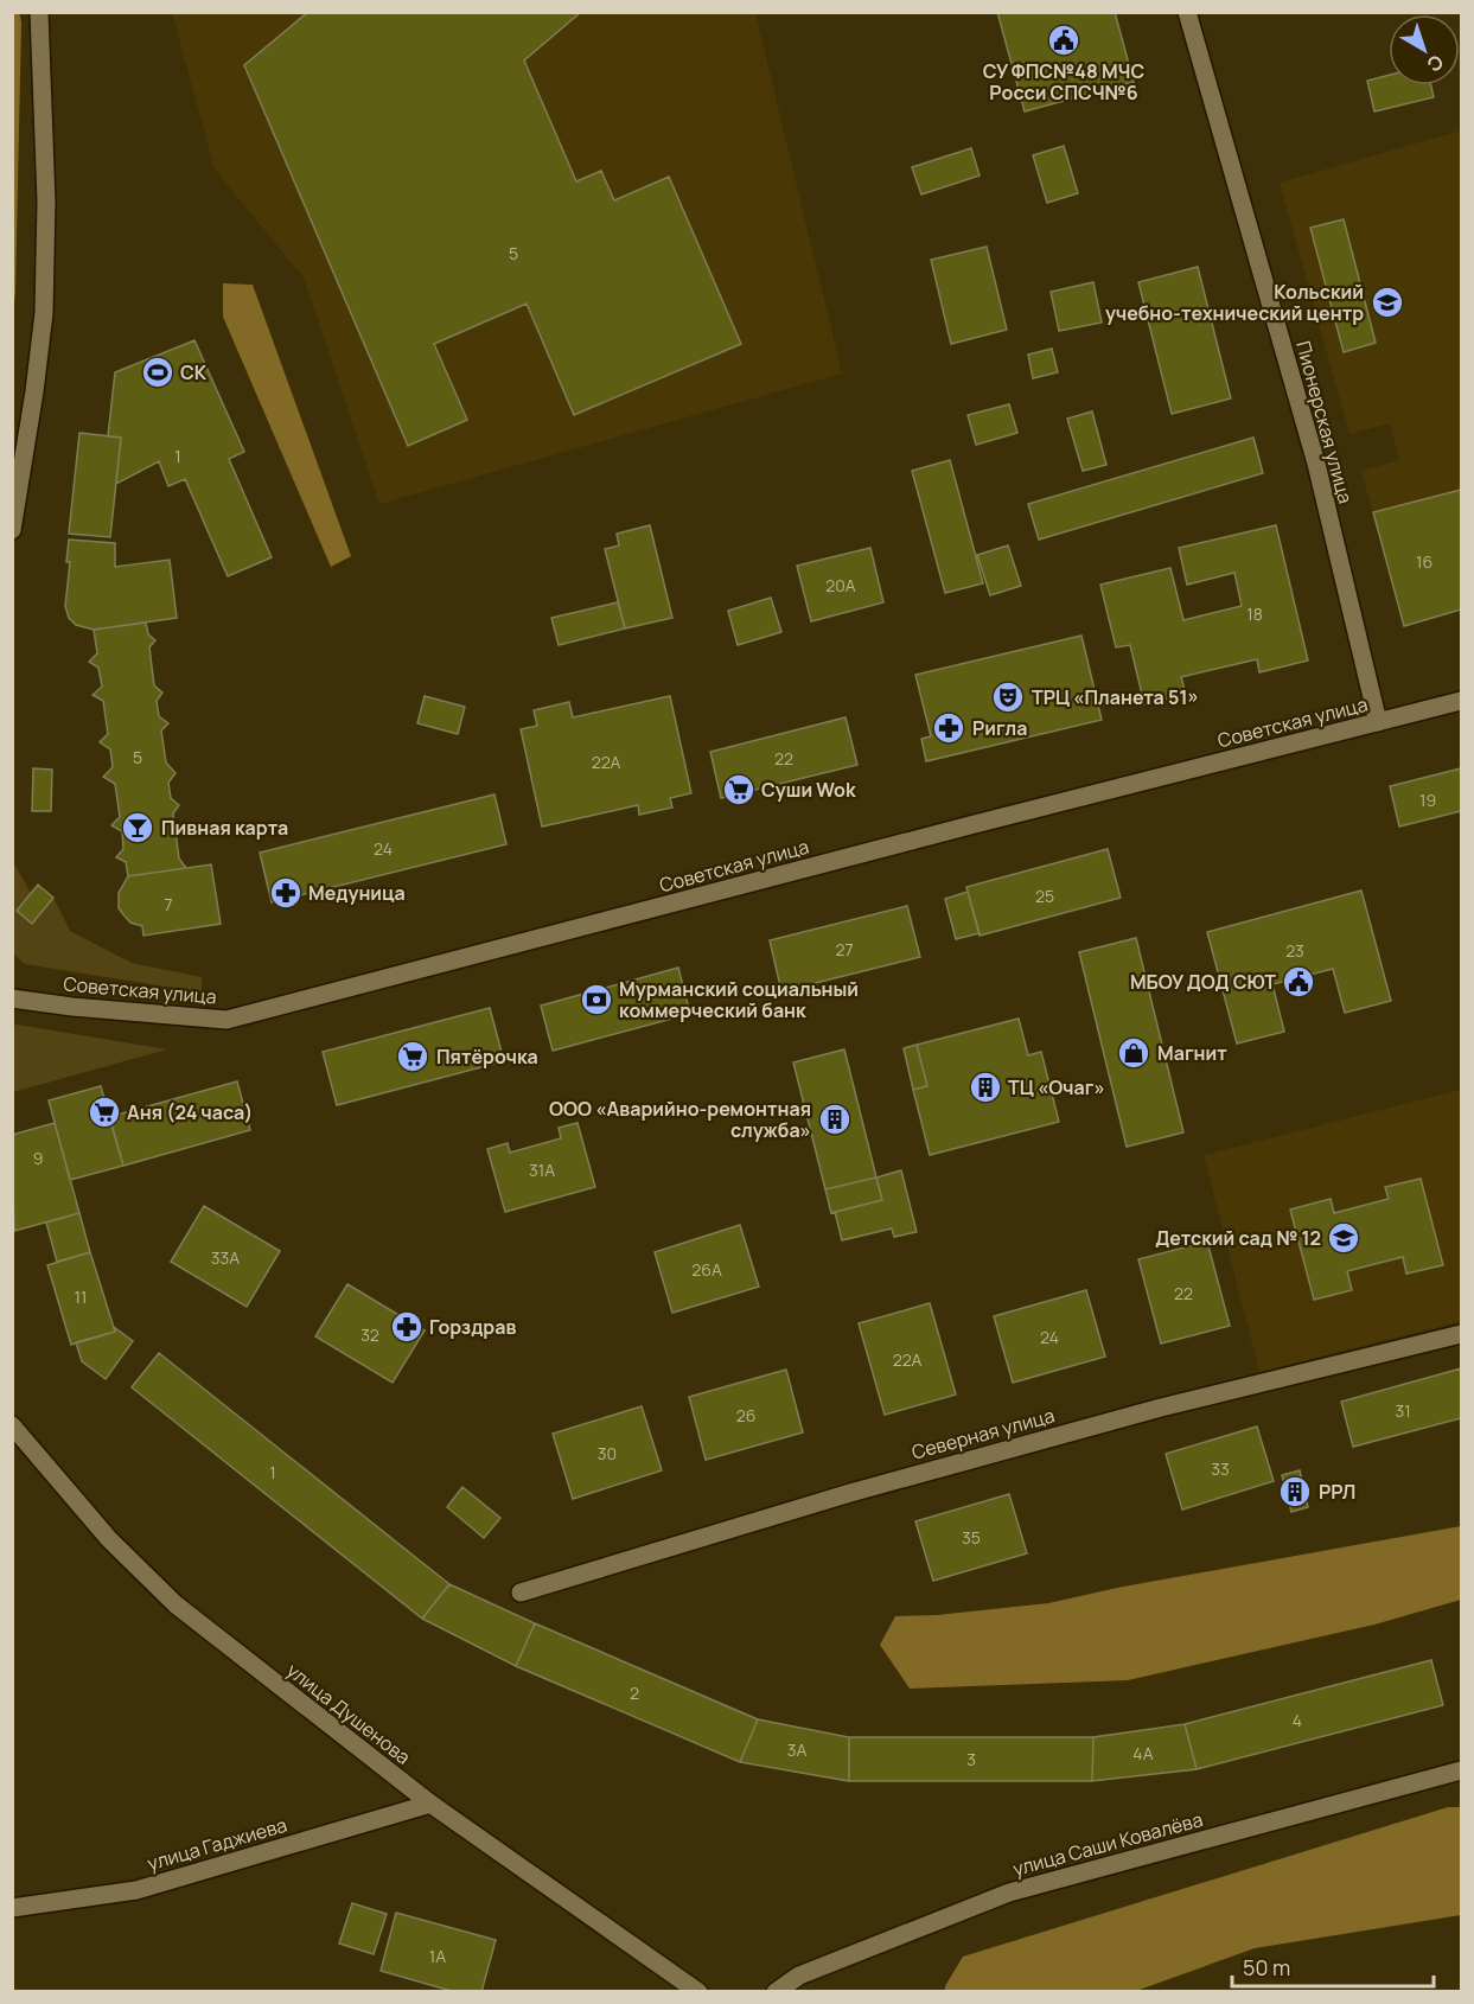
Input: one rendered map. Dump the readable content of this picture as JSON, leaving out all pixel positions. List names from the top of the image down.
{
  "streets": {
    "street": [
      "Пионерская улица",
      "Советская улица",
      "Северная улица",
      "улица Душенова",
      "улица Гаджиева",
      "улица Саши Ковалёва"
    ]
  },
  "crossings": [
    ["Пионерская улица", "Советская улица"],
    ["улица Душенова", "улица Гаджиева"]
  ],
  "places": {
    "public building": ["СУ ФПС№48 МЧС Росси СПСЧ№6", "МБОУ ДОД СЮТ"],
    "school or university": ["Кольский учебно-технический центр", "Детский сад № 12"],
    "sports": ["СК"],
    "theatre": ["ТРЦ «Планета 51»"],
    "pharmacy": ["Ригла", "Медуница", "Горздрав"],
    "supermarket": ["Суши Wok", "Пятёрочка", "Аня (24 часа)"],
    "bar": ["Пивная карта"],
    "bank": ["Мурманский социальный коммерческий банк"],
    "shop": ["Магнит"],
    "building": ["ТЦ «Очаг»", "ООО «Аварийно-ремонтная служба»", "РРЛ"]
  },
  "house_numbers": [
    "5",
    "1",
    "16",
    "20А",
    "18",
    "5",
    "22",
    "22А",
    "19",
    "24",
    "25",
    "7",
    "27",
    "23",
    "9",
    "31А",
    "33А",
    "26А",
    "22",
    "11",
    "32",
    "24",
    "22А",
    "31",
    "26",
    "30",
    "33",
    "1",
    "35",
    "2",
    "4",
    "3А",
    "4А",
    "3",
    "1А"
  ],
  "scale_bar": "50 m",
  "north": "bottom right"
}
